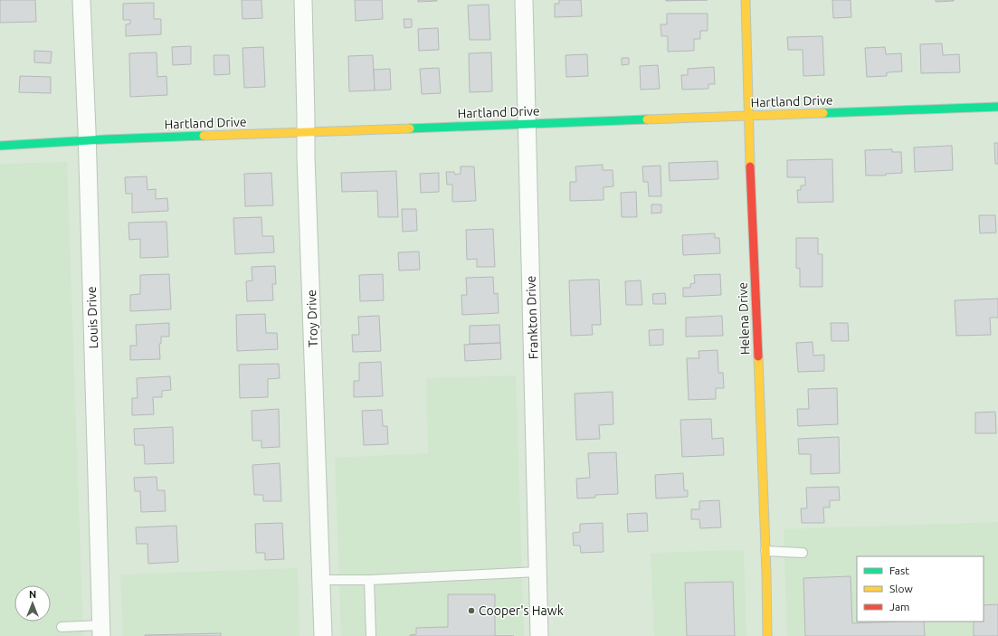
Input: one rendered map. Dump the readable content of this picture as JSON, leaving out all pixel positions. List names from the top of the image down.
{
  "streets": {
    "street": [
      "Hartland Drive",
      "Louis Drive",
      "Frankton Drive",
      "Troy Drive",
      "Helena Drive"
    ]
  },
  "crossings": [
    ["Hartland Drive", "Louis Drive"],
    ["Hartland Drive", "Frankton Drive"],
    ["Hartland Drive", "Troy Drive"],
    ["Hartland Drive", "Helena Drive"]
  ],
  "places": ["Cooper's Hawk"],
  "legend": ["Fast", "Slow", "Jam"],
  "north": "top"
}
